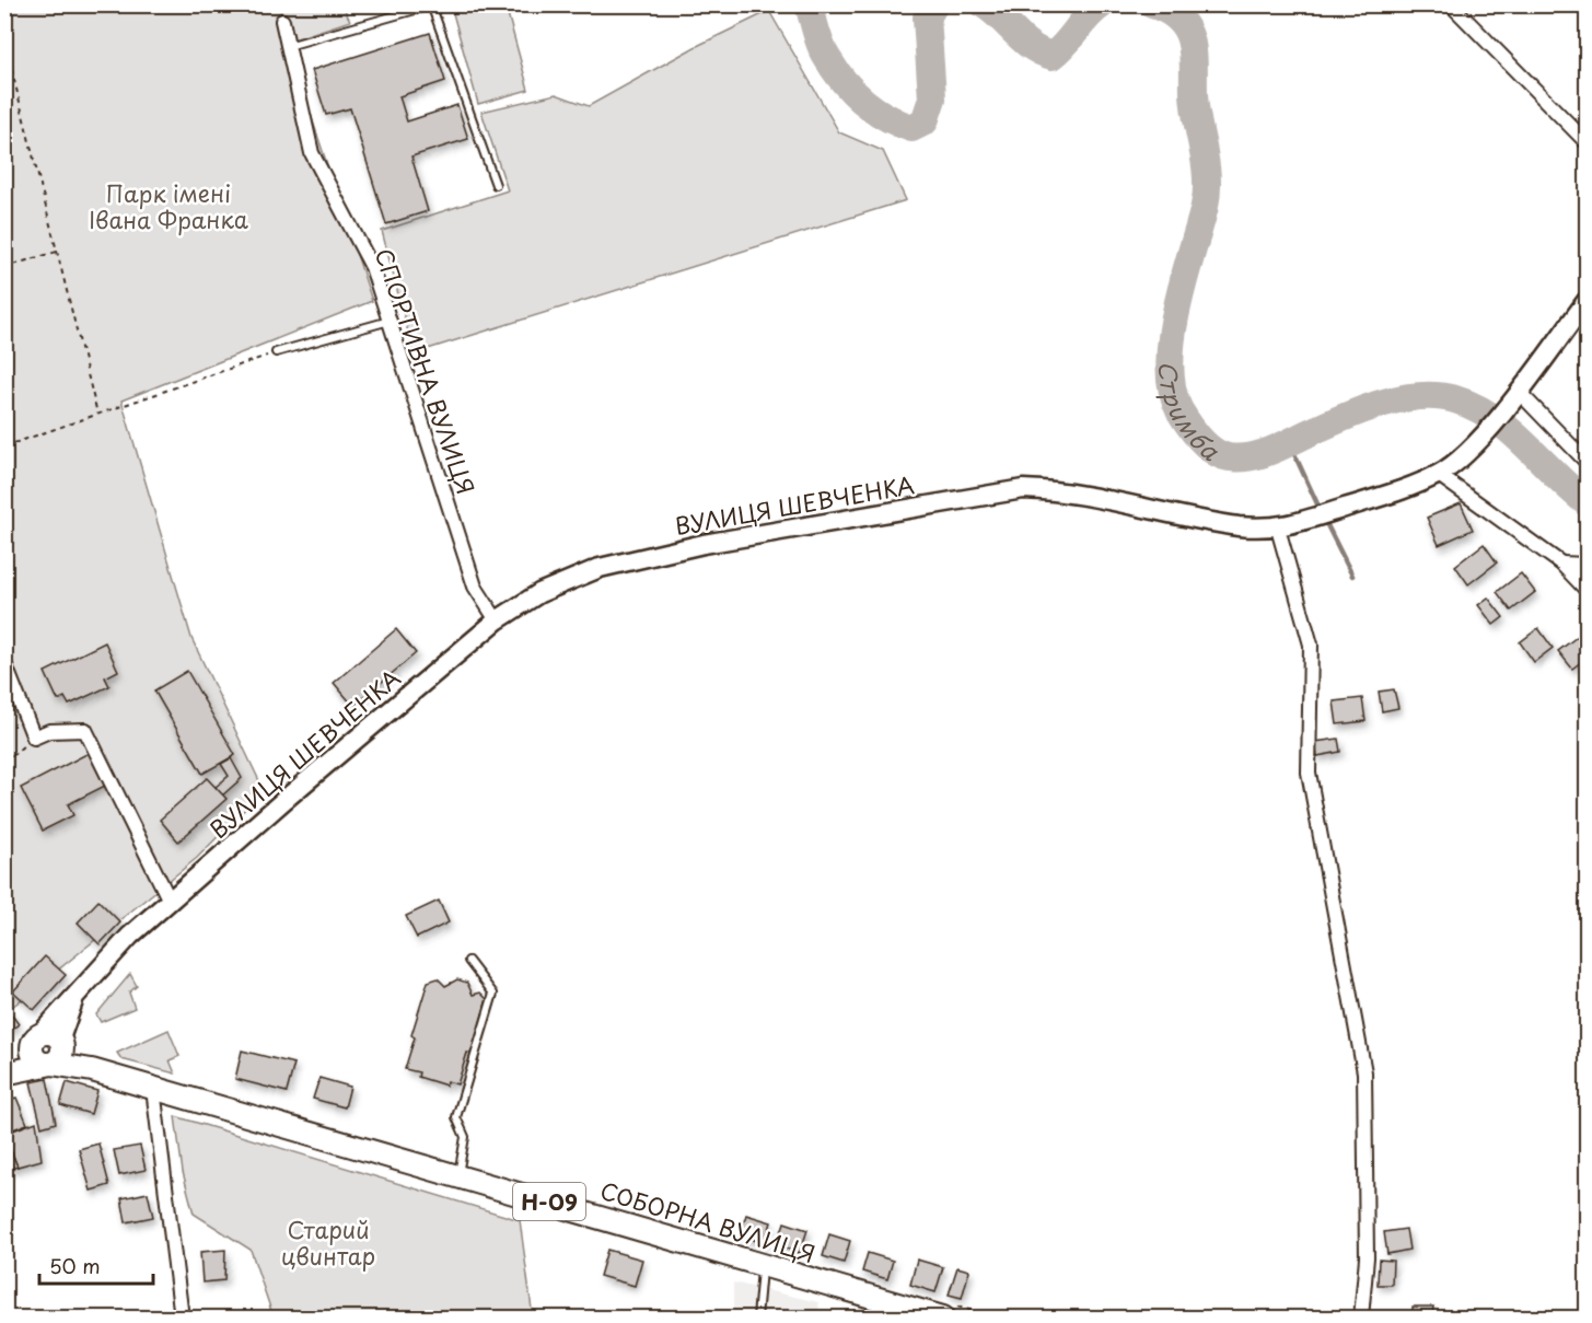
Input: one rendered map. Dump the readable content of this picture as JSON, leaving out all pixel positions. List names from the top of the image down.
{
  "streets": {
    "main road": ["Н-09", "СОБОРНА ВУЛИЦЯ"],
    "street": ["СПОРТИВНА ВУЛИЦЯ", "ВУЛИЦЯ ШЕВЧЕНКА"]
  },
  "crossings": [
    ["СПОРТИВНА ВУЛИЦЯ", "ВУЛИЦЯ ШЕВЧЕНКА"],
    ["ВУЛИЦЯ ШЕВЧЕНКА", "Н-09"],
    ["Н-09", "СОБОРНА ВУЛИЦЯ"]
  ],
  "water": ["Стримба"],
  "parks": ["Парк імені Івана Франка", "Старий цвинтар"],
  "scale_bar": "50 m"
}
